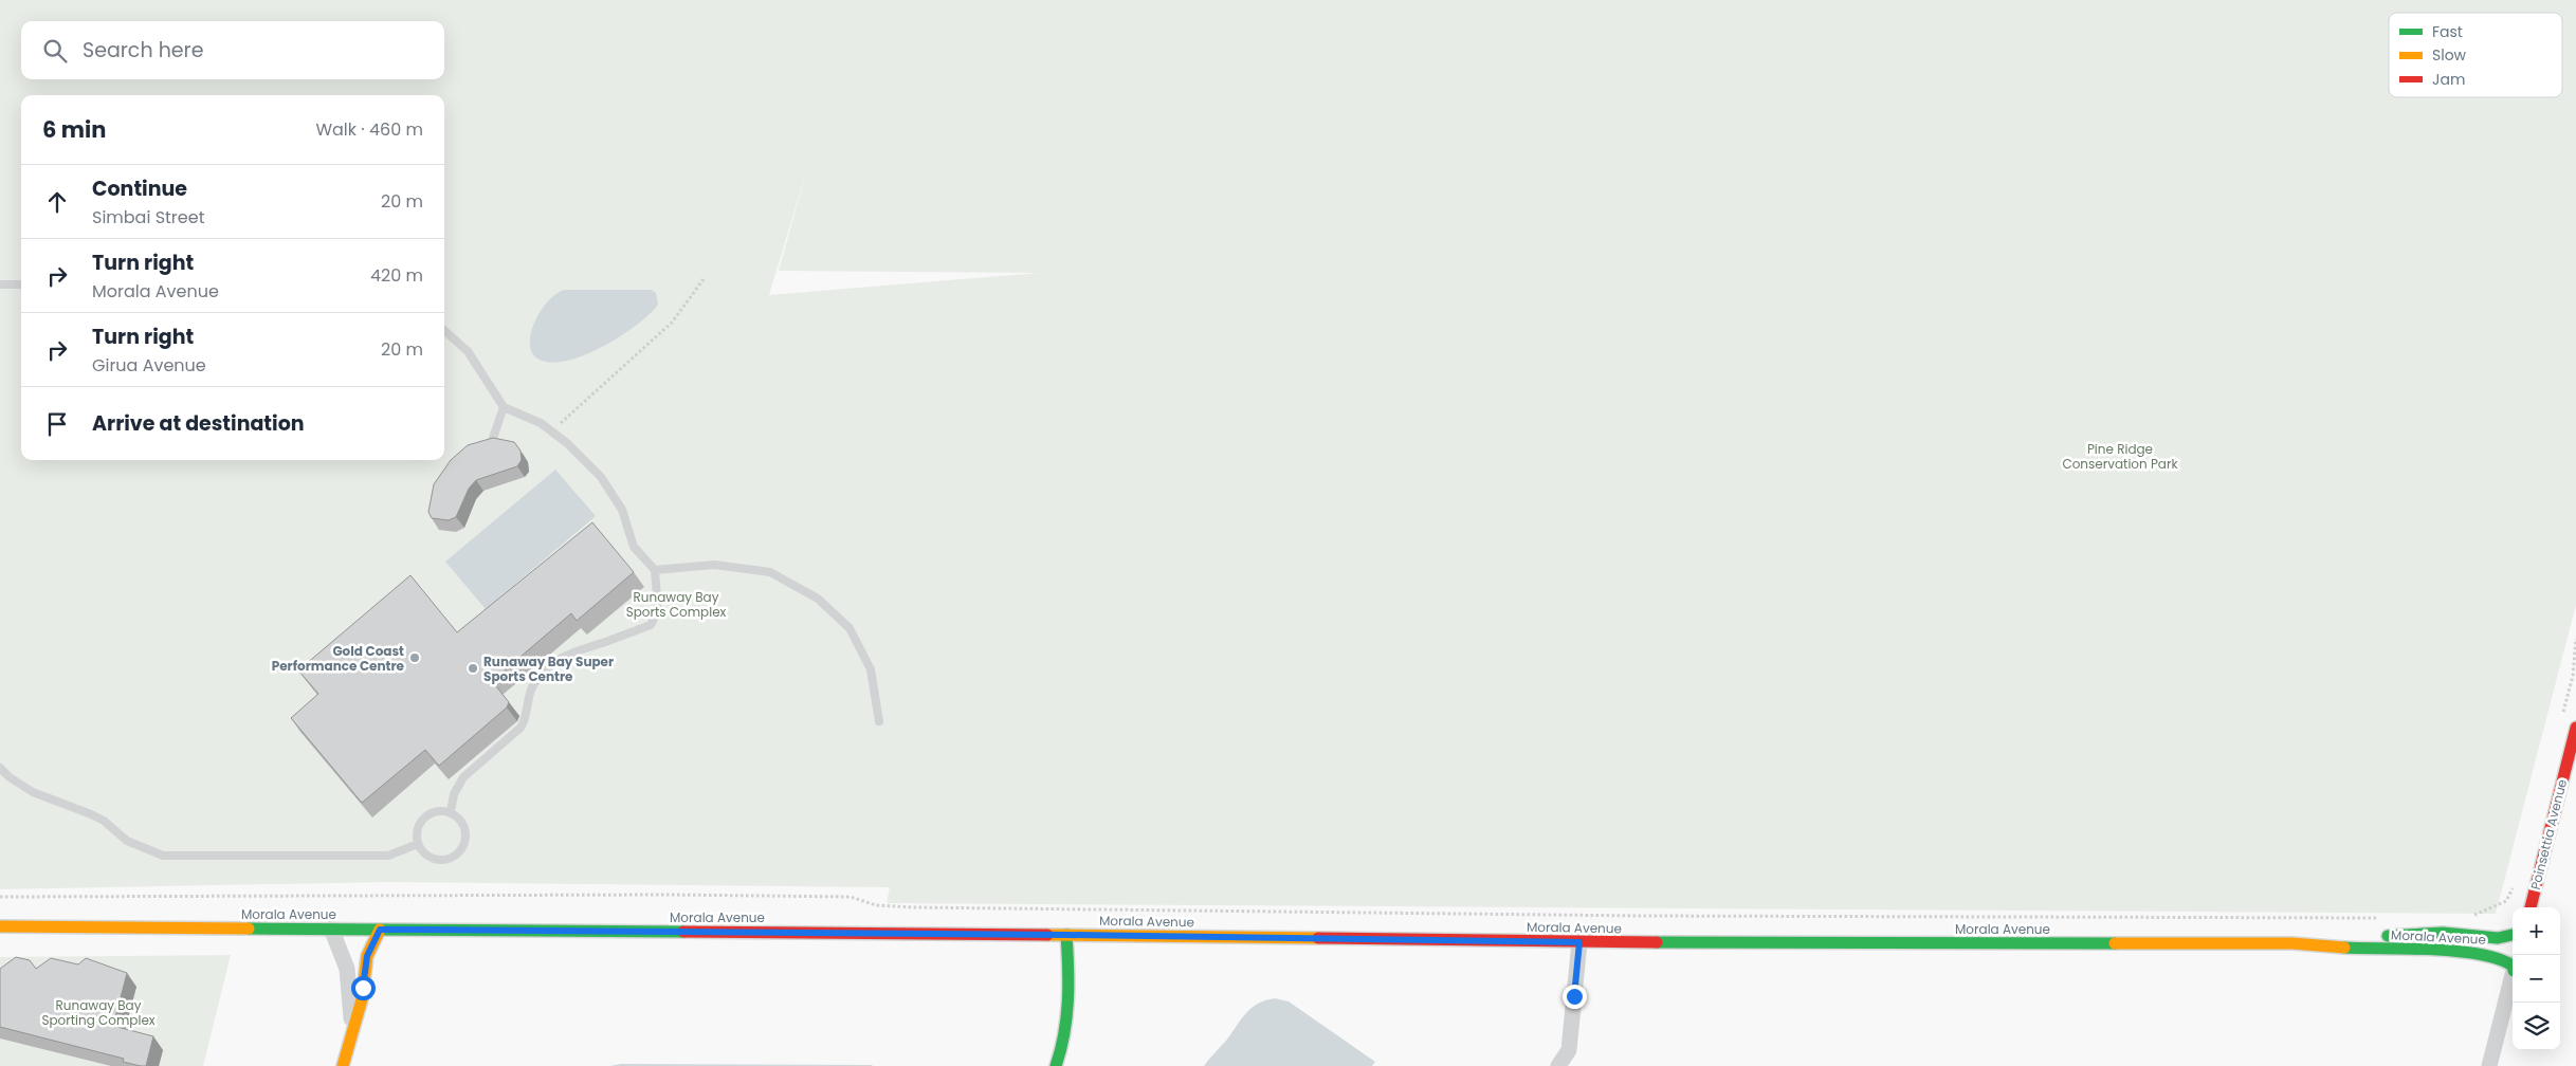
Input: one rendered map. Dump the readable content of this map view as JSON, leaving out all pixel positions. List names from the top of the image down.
{
  "streets": {
    "street": ["Poinsettia Avenue", "Morala Avenue"]
  },
  "parks": ["Pine Ridge Conservation Park", "Runaway Bay Sports Complex", "Runaway Bay Sporting Complex"],
  "places": ["Gold Coast Performance Centre", "Runaway Bay Super Sports Centre"],
  "legend": ["Fast", "Slow", "Jam"],
  "page": {
    "search": "Search here",
    "heading": ["6 min", "Walk · 460 m"],
    "list": [
      ["Continue", "Simbai Street", "20 m"],
      ["Turn right", "Morala Avenue", "420 m"],
      ["Turn right", "Girua Avenue", "20 m"],
      "Arrive at destination"
    ],
    "map_buttons": ["+", "−"]
  }
}
